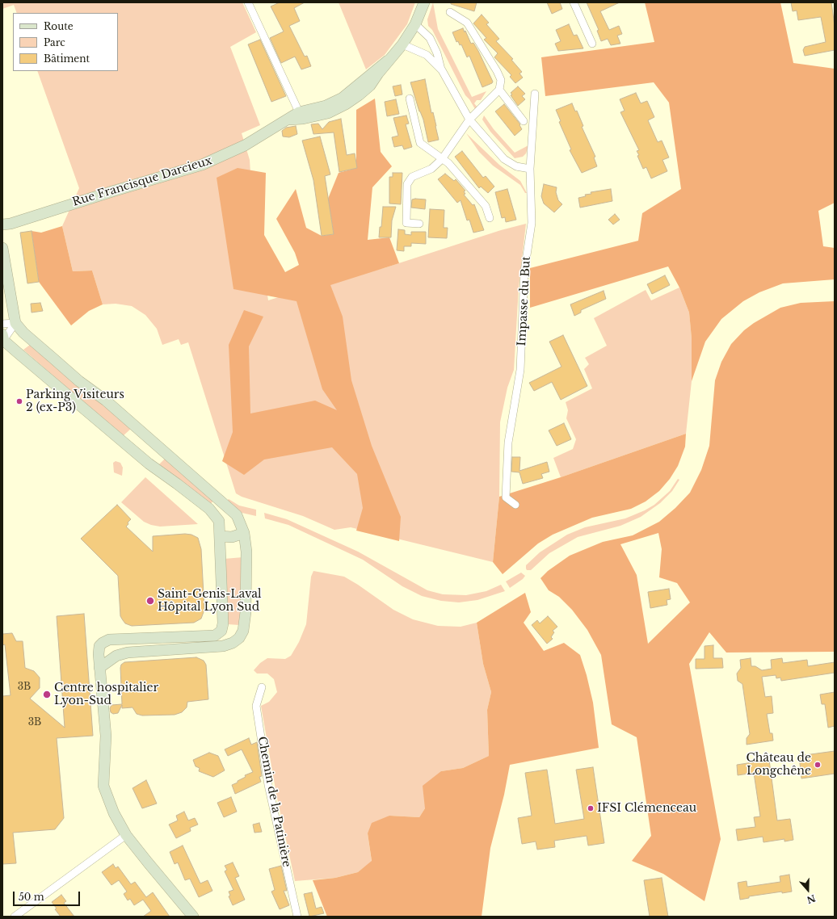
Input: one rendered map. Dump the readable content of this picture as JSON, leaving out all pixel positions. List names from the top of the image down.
{
  "streets": {
    "street": ["Rue Francisque Darcieux", "Impasse du But", "Chemin de la Patinière"]
  },
  "places": [
    "Parking Visiteurs 2 (ex-P3)",
    "Saint-Genis-Laval Hôpital Lyon Sud",
    "Centre hospitalier Lyon-Sud",
    "Château de Longchêne",
    "IFSI Clémenceau"
  ],
  "house_numbers": ["3B", "3B"],
  "legend": ["Route", "Parc", "Bâtiment"],
  "scale_bar": "50 m",
  "north": "bottom"
}
